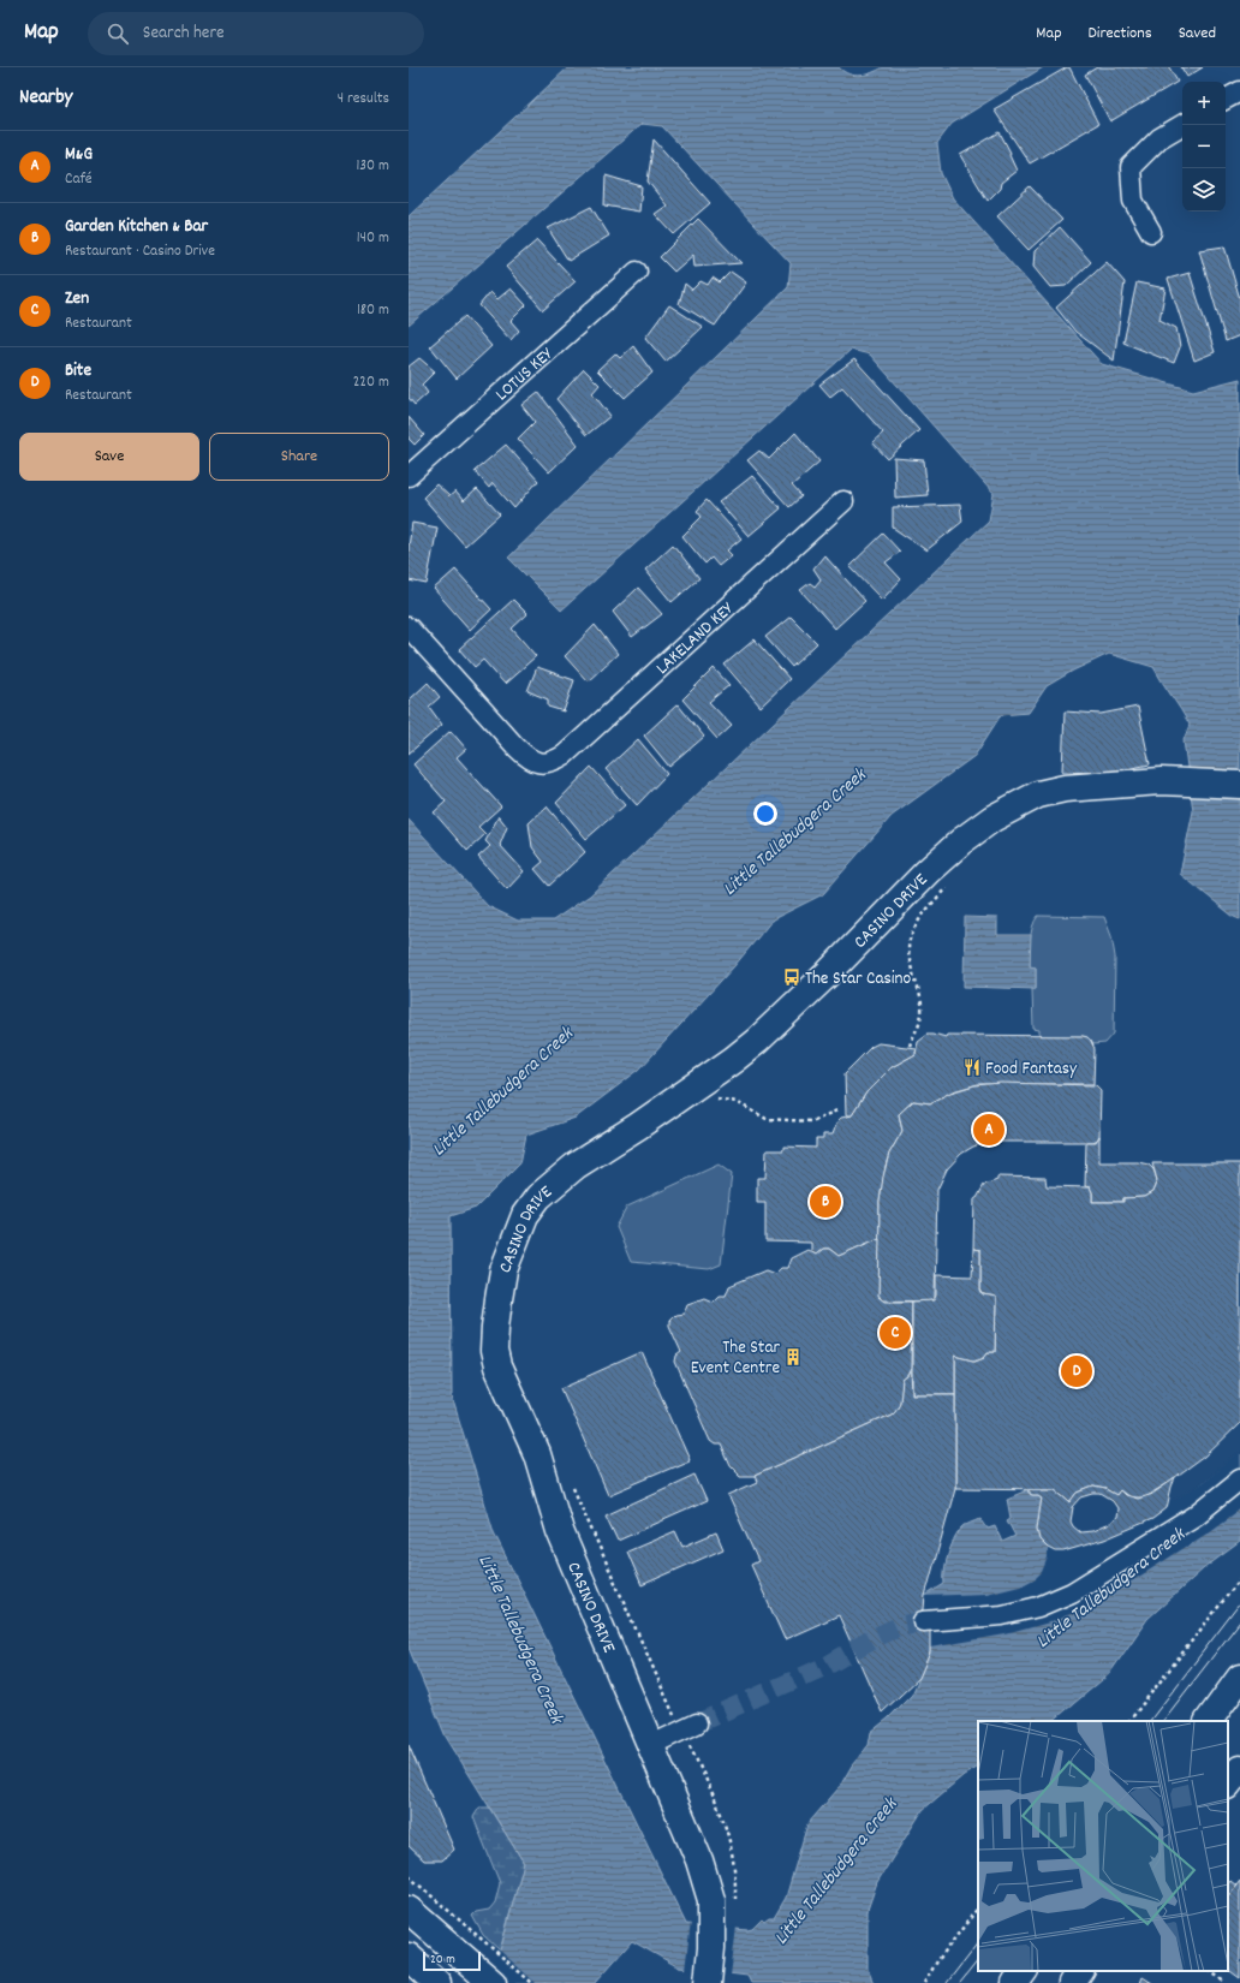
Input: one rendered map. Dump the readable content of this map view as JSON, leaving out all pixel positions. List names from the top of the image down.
{
  "streets": {
    "main road": ["CASINO DRIVE"],
    "street": ["LOTUS KEY", "LAKELAND KEY"]
  },
  "water": ["Little Tallebudgera Creek"],
  "places": {
    "bus stop": ["The Star Casino"],
    "restaurant": ["Food Fantasy"],
    "building": ["The Star Event Centre"]
  },
  "scale_bar": "20 m",
  "page": {
    "header": "Map",
    "search": "Search here",
    "nav": ["Map", "Directions", "Saved"],
    "heading": ["Nearby", "4 results"],
    "map_buttons": ["+", "−"],
    "list": [
      {
        "mark": "A",
        "name": "M&G",
        "note": "Café",
        "value": "130 m"
      },
      {
        "mark": "B",
        "name": "Garden Kitchen & Bar",
        "note": "Restaurant · Casino Drive",
        "value": "140 m"
      },
      {
        "mark": "C",
        "name": "Zen",
        "note": "Restaurant",
        "value": "180 m"
      },
      {
        "mark": "D",
        "name": "Bite",
        "note": "Restaurant",
        "value": "220 m"
      }
    ],
    "buttons": ["Save", "Share"],
    "pins": [
      "A",
      "B",
      "C",
      "D"
    ],
    "scale": "20 m"
  }
}
